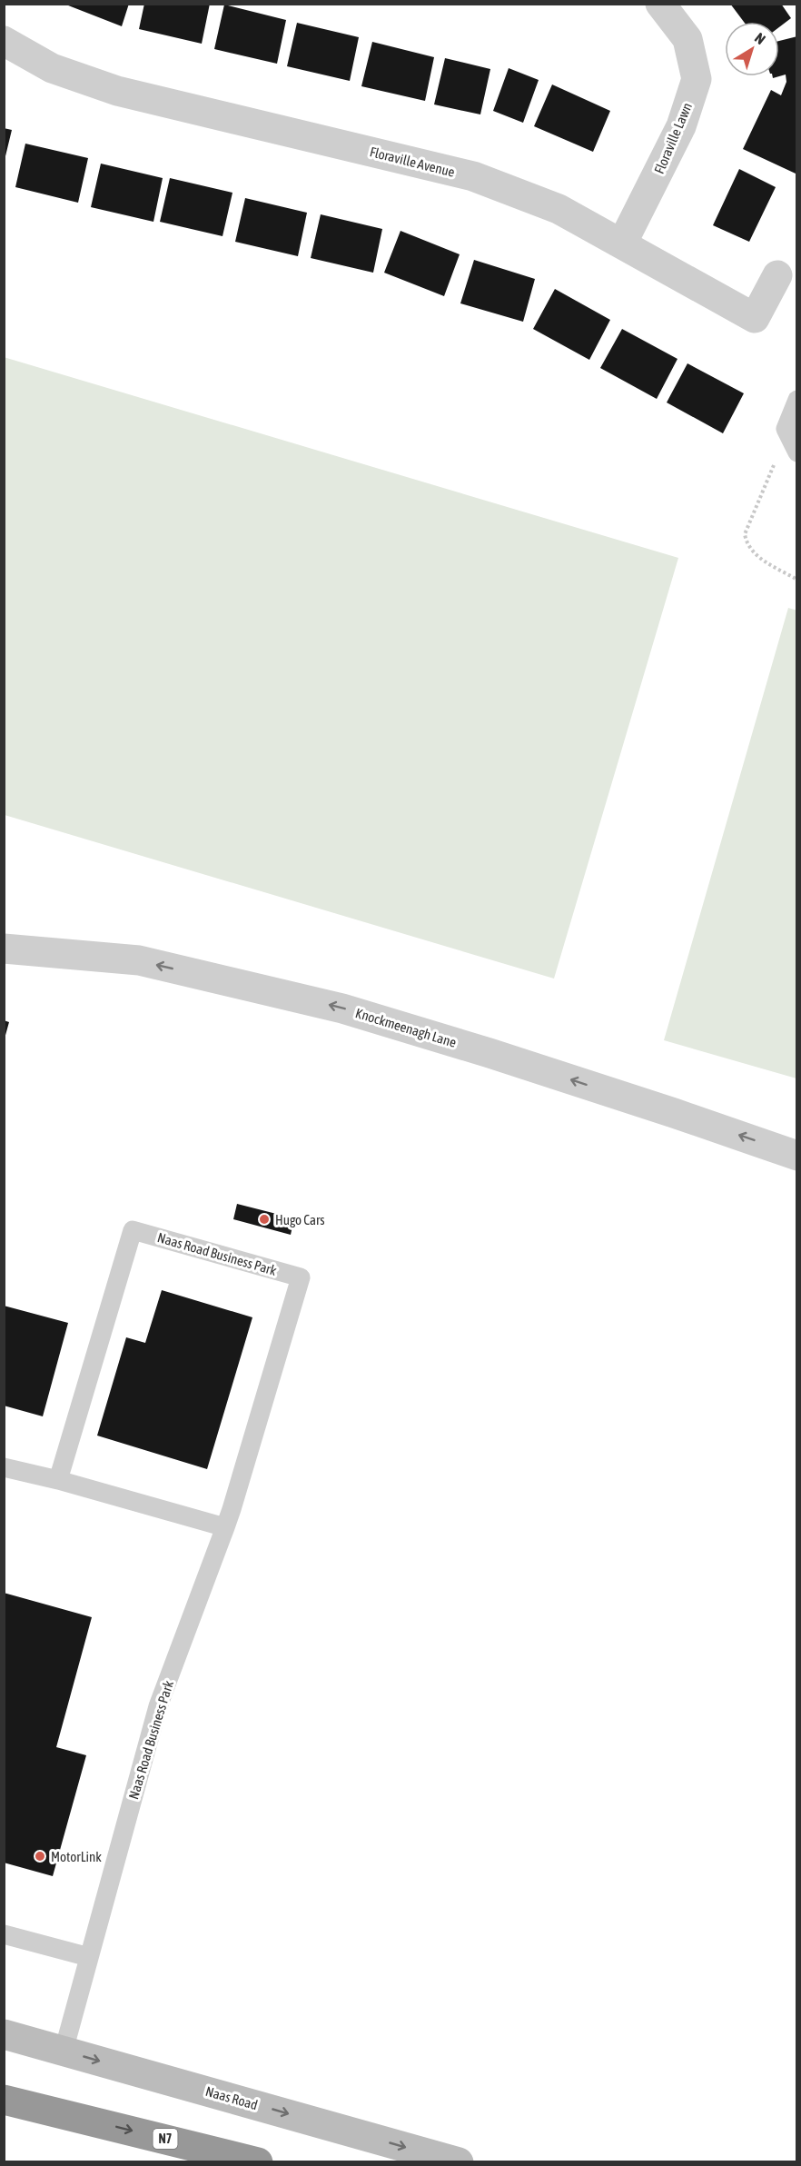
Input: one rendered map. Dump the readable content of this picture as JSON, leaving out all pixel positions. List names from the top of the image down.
{
  "streets": {
    "highway": ["N7"],
    "main road": ["Naas Road"],
    "street": ["Floraville Lawn", "Floraville Avenue", "Knockmeenagh Lane"],
    "lane": ["Naas Road Business Park"]
  },
  "crossings": [
    ["Floraville Lawn", "Floraville Avenue"],
    ["Naas Road Business Park", "Naas Road"]
  ],
  "one_way": ["Knockmeenagh Lane", "Naas Road"],
  "places": ["Hugo Cars", "MotorLink"],
  "north": "top right"
}
